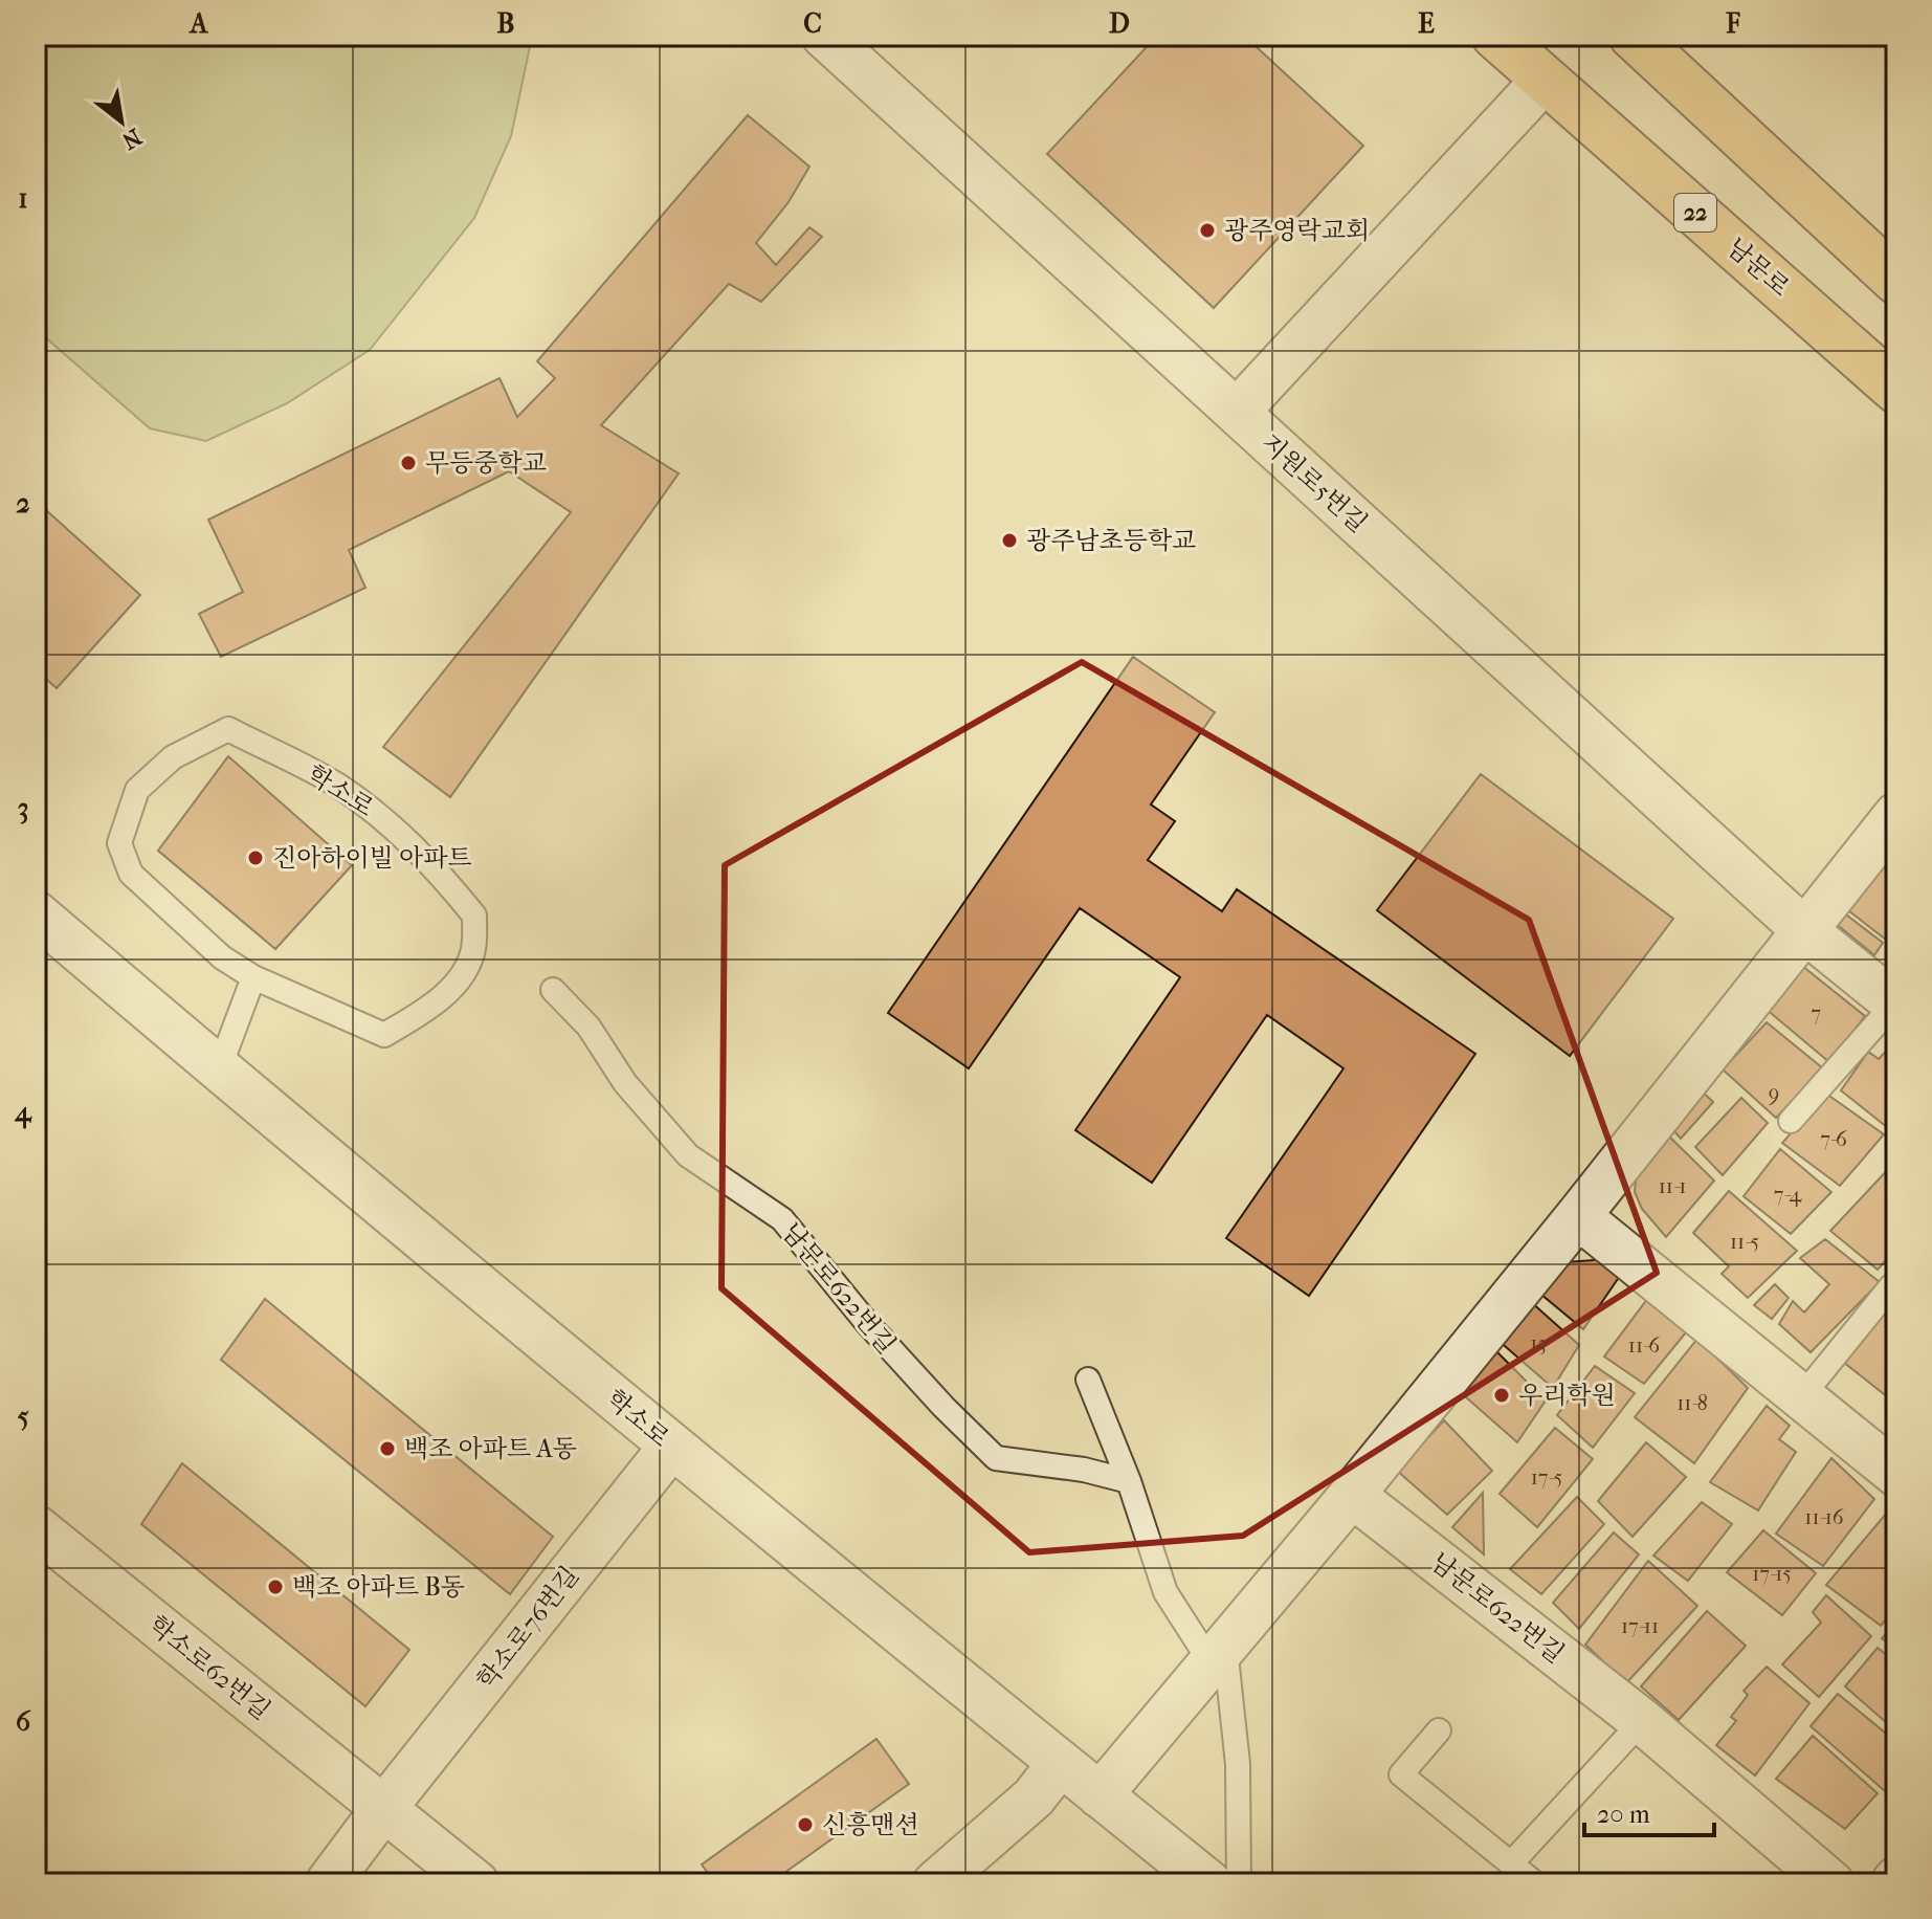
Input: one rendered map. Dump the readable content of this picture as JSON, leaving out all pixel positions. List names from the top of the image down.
{
  "streets": {
    "main road": ["22", "남문로"],
    "street": [
      "지원로5번길",
      "학소로",
      "남문로622번길",
      "학소로76번길",
      "학소로62번길"
    ]
  },
  "crossings": [
    ["학소로", "학소로76번길"],
    ["학소로76번길", "학소로62번길"]
  ],
  "places": [
    "광주영락교회",
    "무등중학교",
    "광주남초등학교",
    "진아하이빌 아파트",
    "우리학원",
    "백조 아파트 A동",
    "백조 아파트 B동",
    "신흥맨션"
  ],
  "house_numbers": [
    "7",
    "9",
    "7-6",
    "11-1",
    "7-4",
    "11-5",
    "13",
    "11-6",
    "11-8",
    "17-5",
    "11-16",
    "17-15",
    "17-11"
  ],
  "scale_bar": "20 m",
  "north": "bottom right",
  "grid": {
    "columns": [
      "A",
      "B",
      "C",
      "D",
      "E",
      "F"
    ],
    "rows": [
      "1",
      "2",
      "3",
      "4",
      "5",
      "6"
    ]
  }
}
